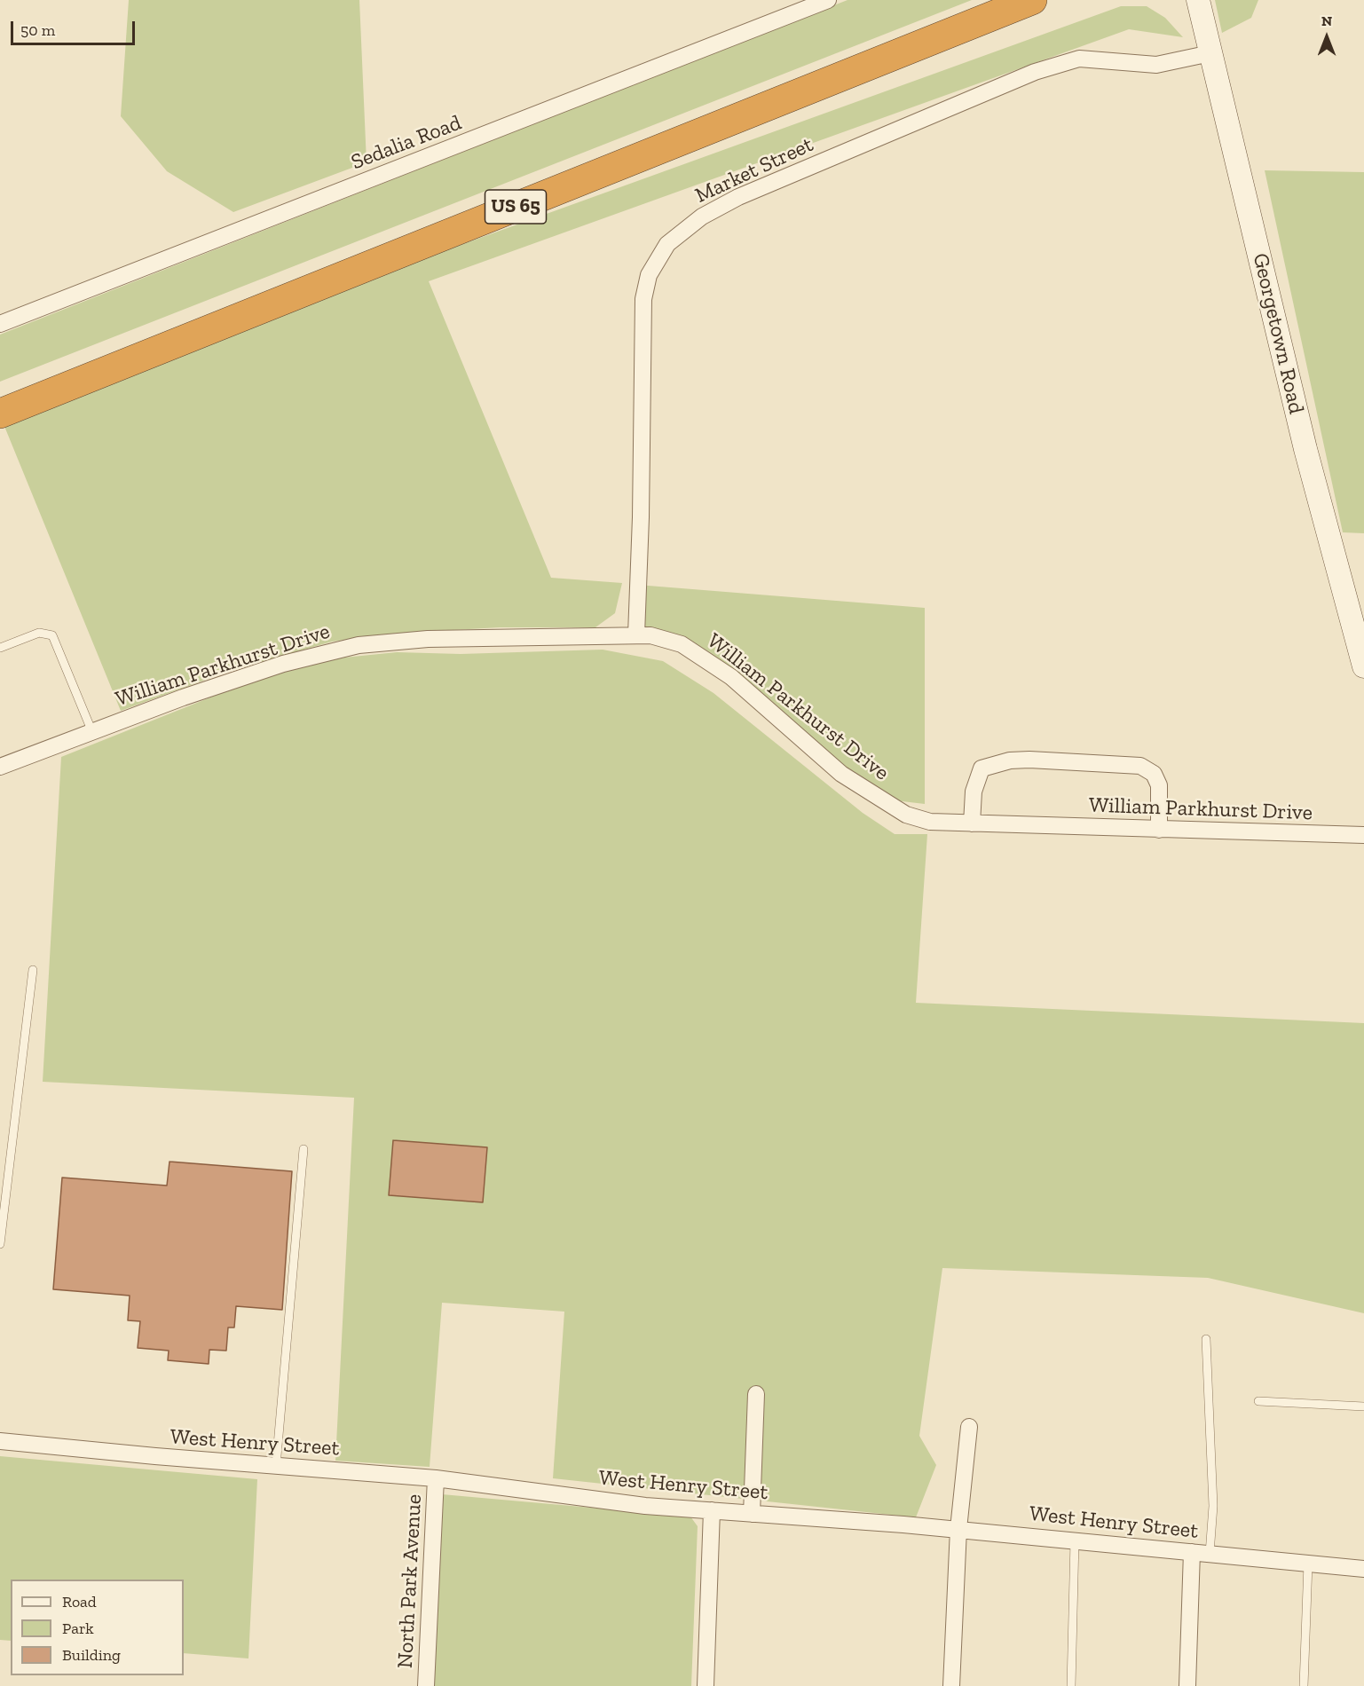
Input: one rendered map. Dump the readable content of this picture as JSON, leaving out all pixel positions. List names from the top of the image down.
{
  "streets": {
    "highway": ["US 65"],
    "street": [
      "Sedalia Road",
      "Market Street",
      "Georgetown Road",
      "William Parkhurst Drive",
      "West Henry Street",
      "North Park Avenue"
    ]
  },
  "crossings": [
    ["Market Street", "Georgetown Road"],
    ["Market Street", "William Parkhurst Drive"],
    ["West Henry Street", "North Park Avenue"]
  ],
  "legend": ["Road", "Park", "Building"],
  "scale_bar": "50 m",
  "north": "top"
}
